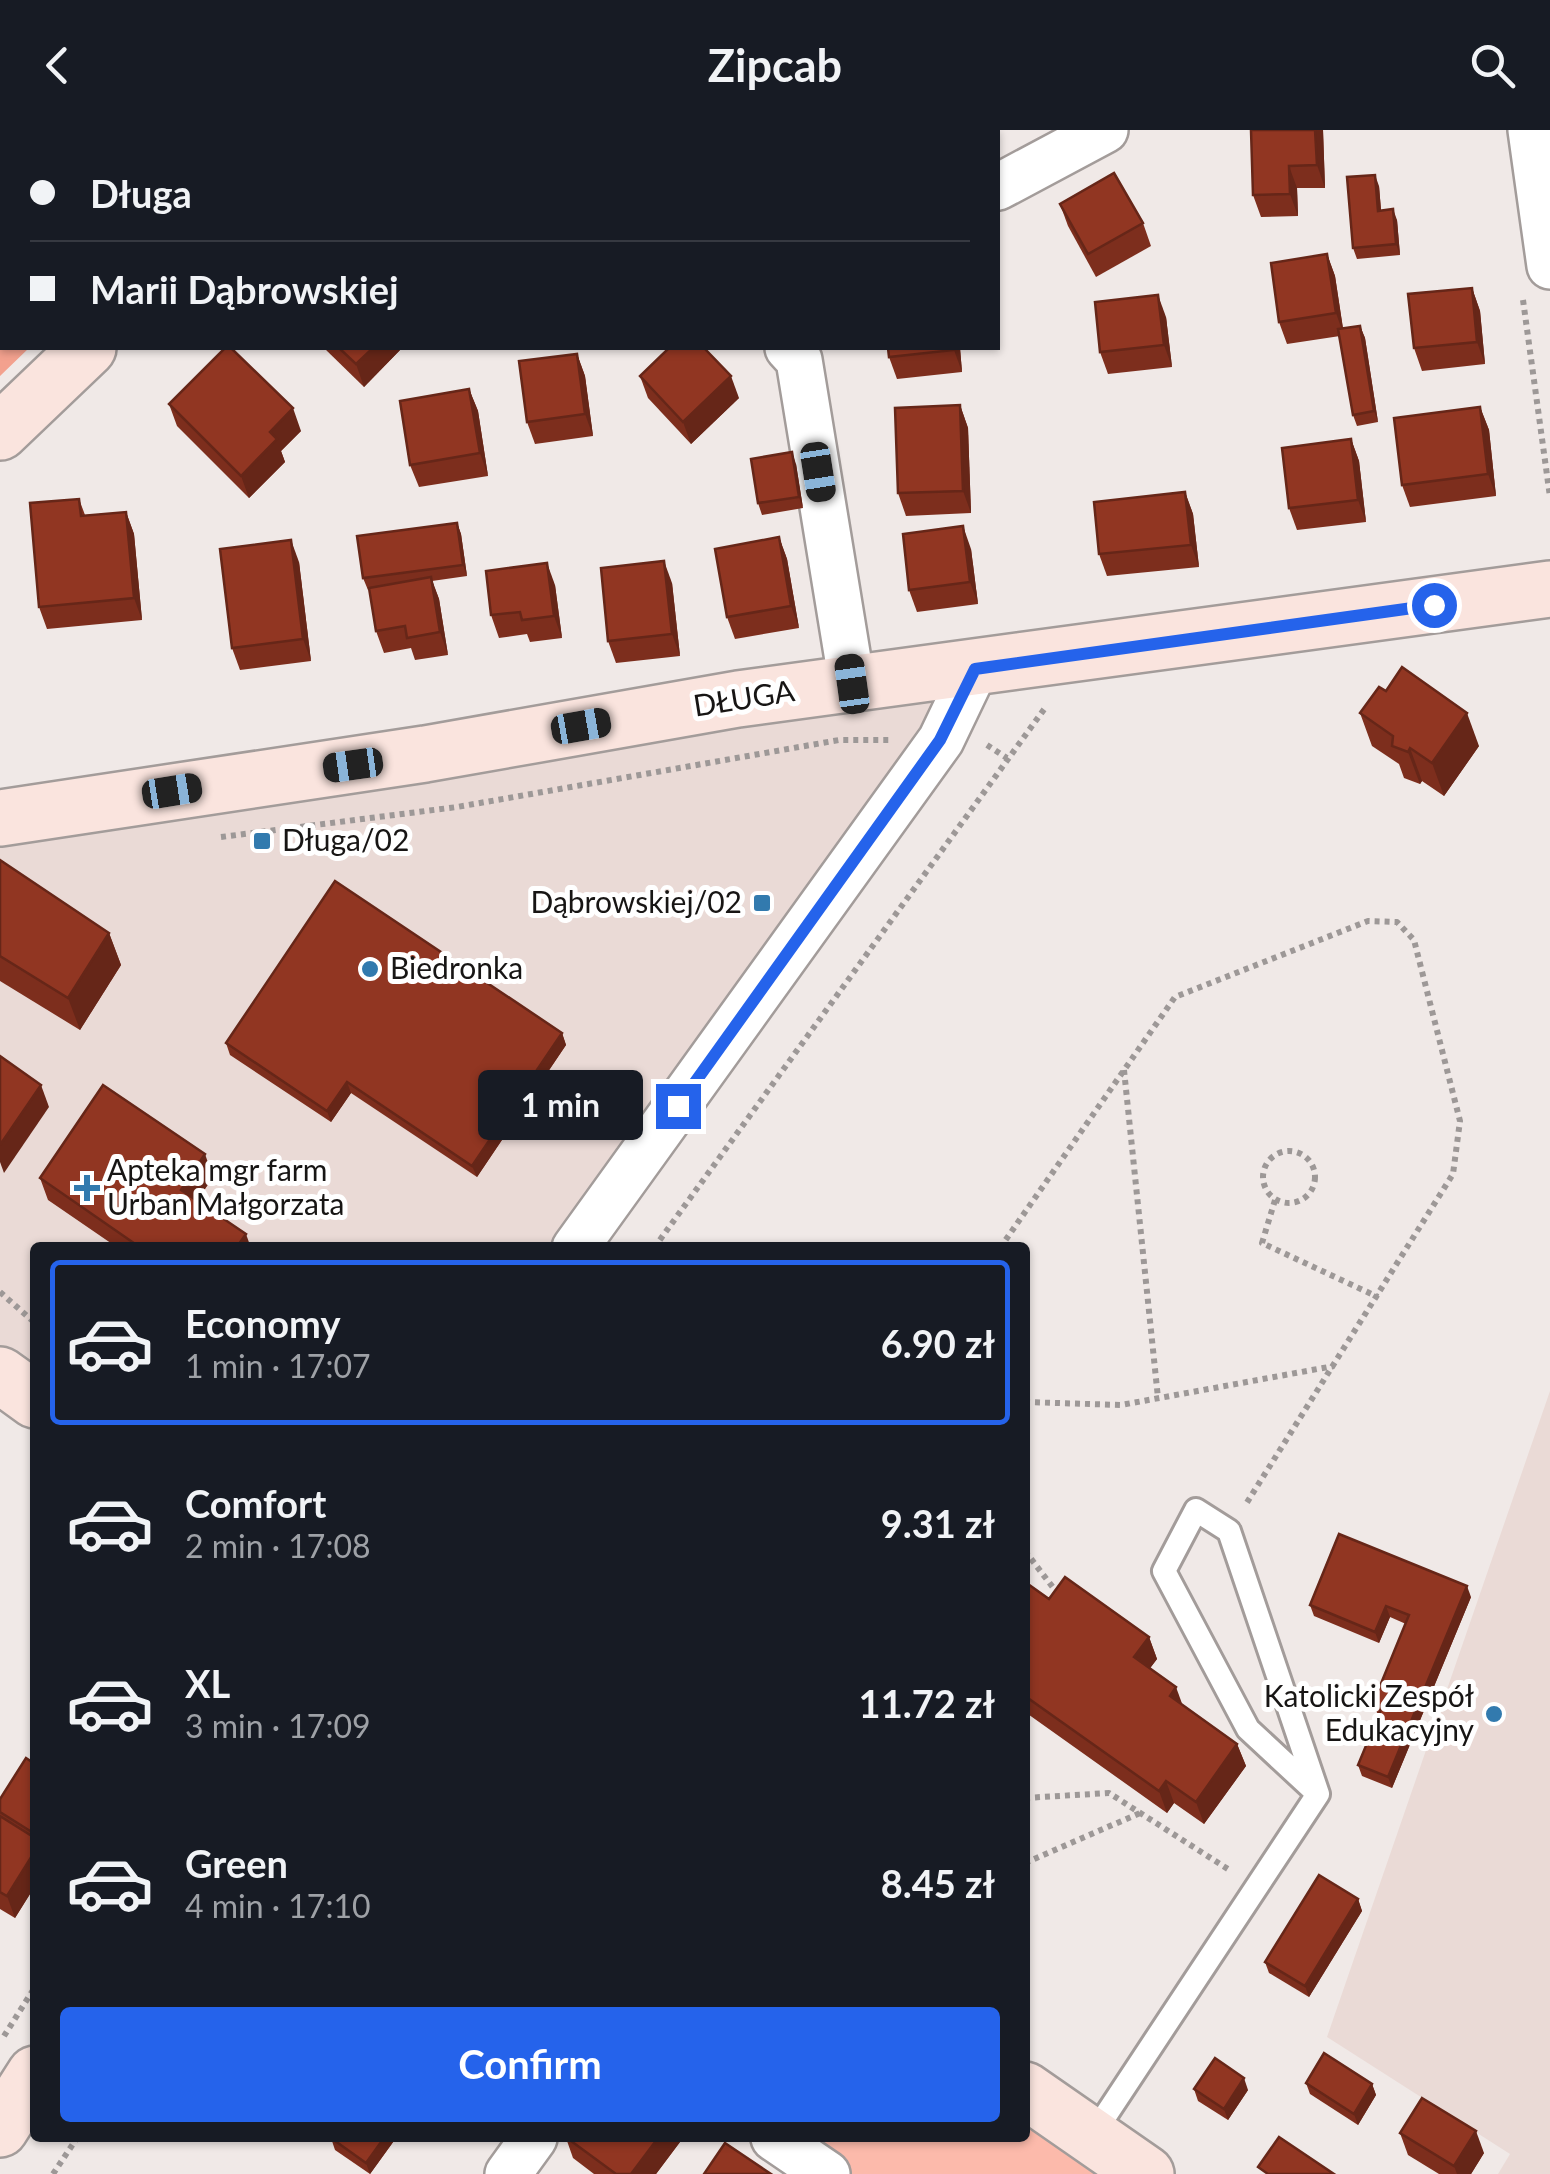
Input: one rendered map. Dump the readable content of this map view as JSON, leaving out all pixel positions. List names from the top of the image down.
{
  "streets": {
    "street": ["DŁUGA"]
  },
  "places": {
    "transit": ["Długa/02", "Dąbrowskiej/02"],
    "other": ["Biedronka", "Katolicki Zespół Edukacyjny"],
    "health": ["Apteka mgr farm Urban Małgorzata"]
  },
  "page": {
    "header": "Zipcab",
    "banner": ["Długa", "Marii Dąbrowskiej"],
    "bubble": "1 min",
    "list": [
      {
        "name": "Economy",
        "note": "1 min · 17:07",
        "value": "6.90 zł"
      },
      {
        "name": "Comfort",
        "note": "2 min · 17:08",
        "value": "9.31 zł"
      },
      {
        "name": "XL",
        "note": "3 min · 17:09",
        "value": "11.72 zł"
      },
      {
        "name": "Green",
        "note": "4 min · 17:10",
        "value": "8.45 zł"
      }
    ],
    "buttons": "Confirm"
  }
}
